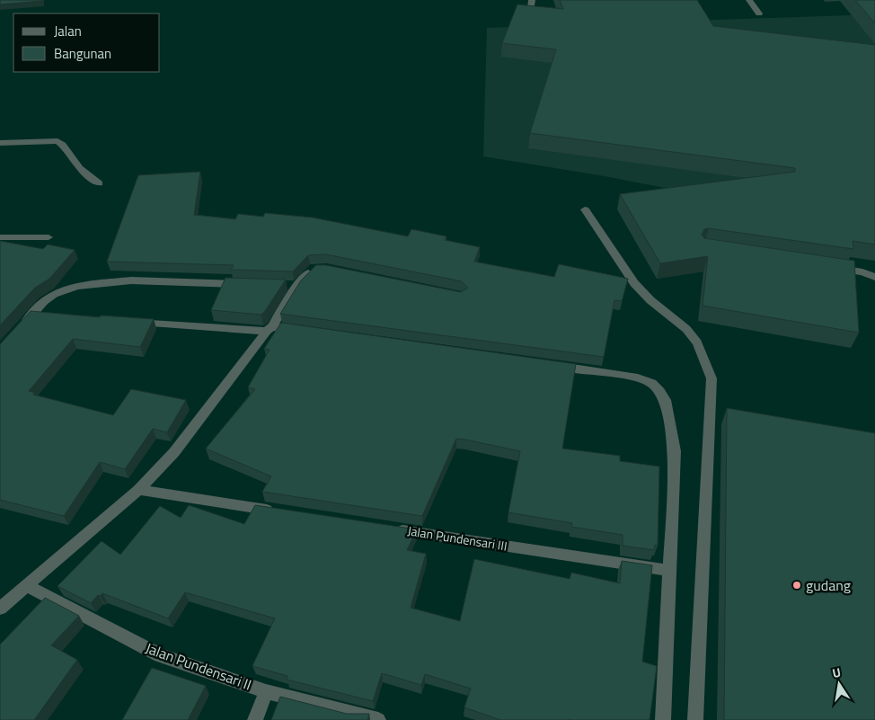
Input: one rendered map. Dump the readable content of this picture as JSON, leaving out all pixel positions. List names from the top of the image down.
{
  "streets": {
    "street": ["Jalan Pundensari III", "Jalan Pundensari II"]
  },
  "places": ["gudang"],
  "legend": ["Jalan", "Bangunan"],
  "north": "top"
}
